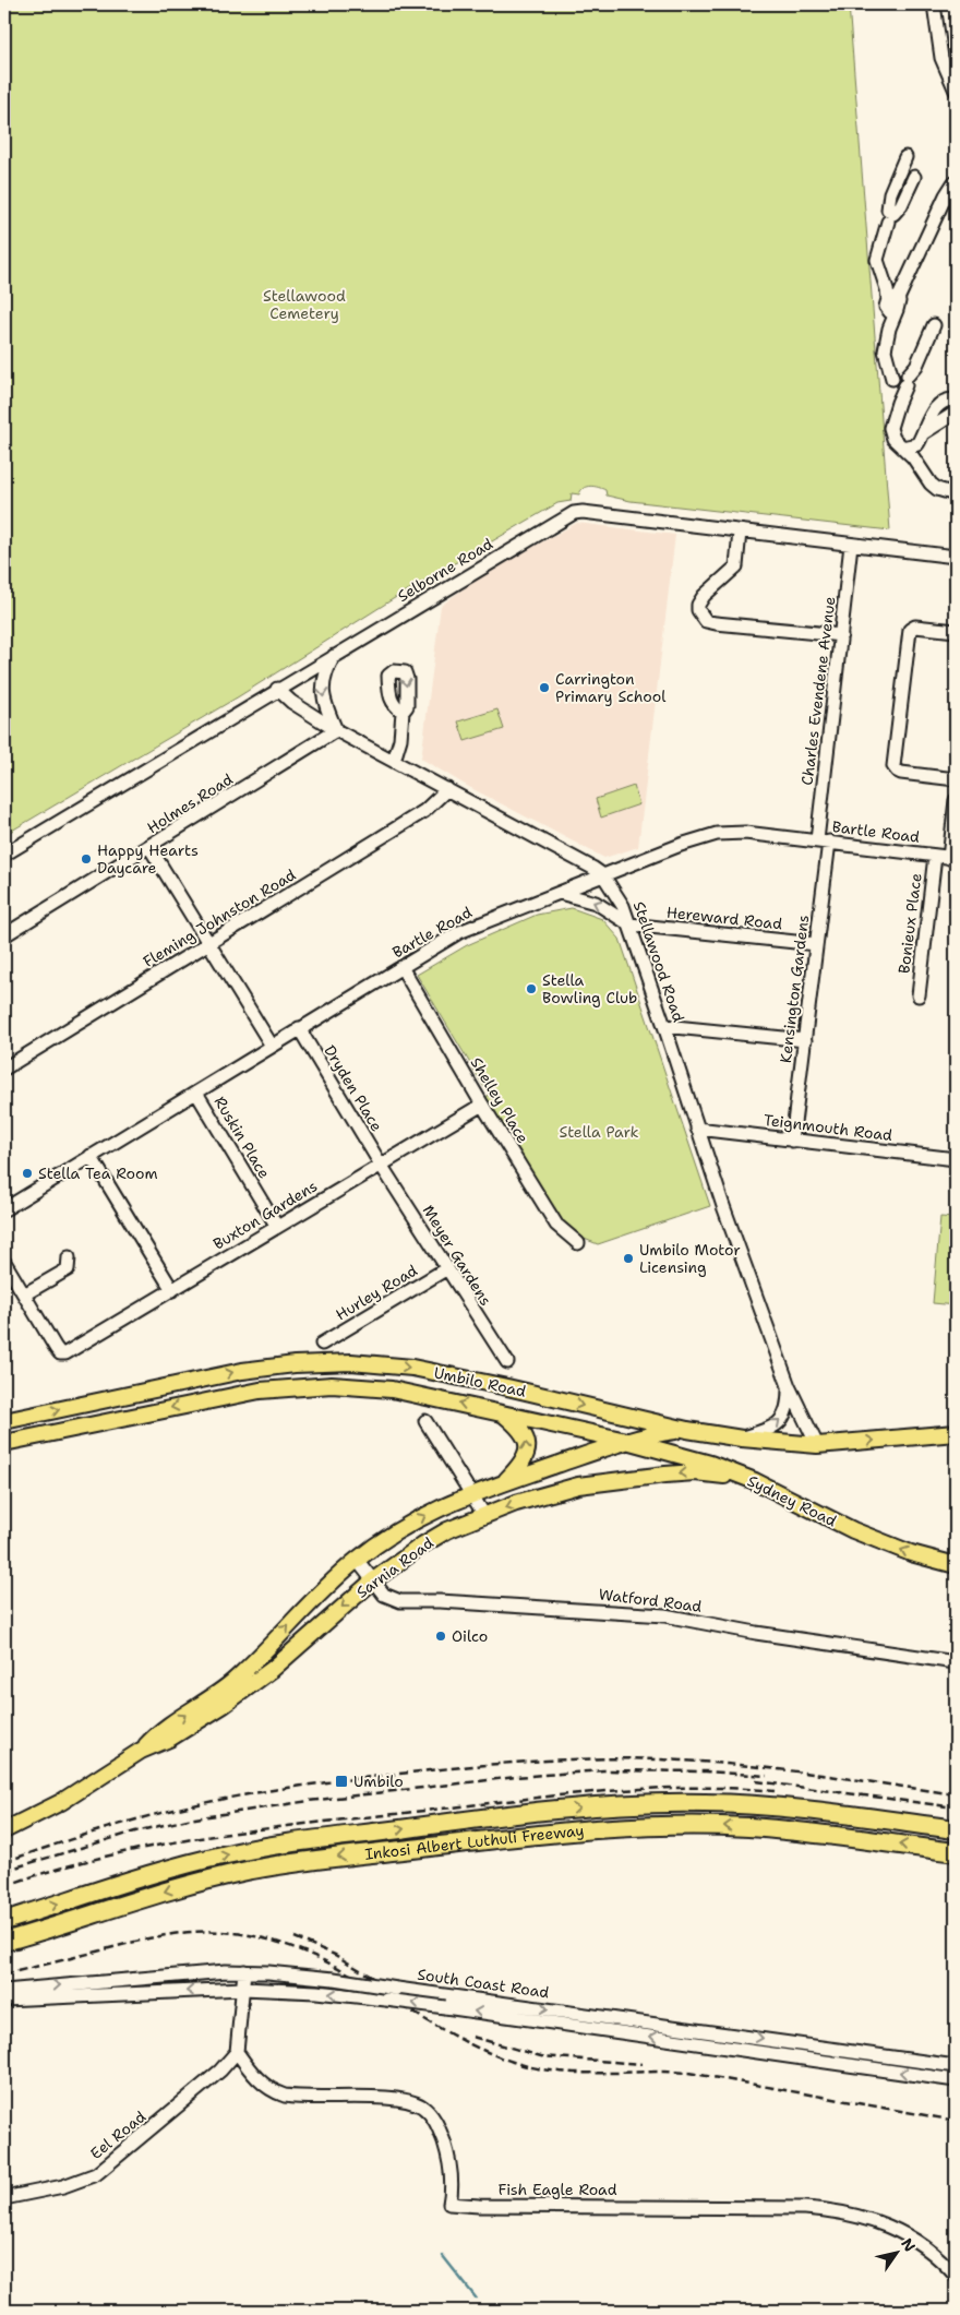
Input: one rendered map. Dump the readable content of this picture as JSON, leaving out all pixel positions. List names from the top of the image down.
{
  "streets": {
    "highway": ["Inkosi Albert Luthuli Freeway"],
    "main road": ["Umbilo Road", "Sydney Road", "Sarnia Road"],
    "street": [
      "Selborne Road",
      "Charles Evendene Avenue",
      "Holmes Road",
      "Bartle Road",
      "Fleming Johnston Road",
      "Hereward Road",
      "Bonieux Place",
      "Stellawood Road",
      "Kensington Gardens",
      "Dryden Place",
      "Shelley Place",
      "Teignmouth Road",
      "Ruskin Place",
      "Buxton Gardens",
      "Meyer Gardens",
      "Hurley Road",
      "Watford Road",
      "South Coast Road",
      "Eel Road",
      "Fish Eagle Road"
    ]
  },
  "crossings": [
    ["Selborne Road", "Charles Evendene Avenue"],
    ["Selborne Road", "Stellawood Road"],
    ["Charles Evendene Avenue", "Bartle Road"],
    ["Charles Evendene Avenue", "Kensington Gardens"],
    ["Holmes Road", "Stellawood Road"],
    ["Bartle Road", "Bonieux Place"],
    ["Bartle Road", "Stellawood Road"],
    ["Bartle Road", "Kensington Gardens"],
    ["Bartle Road", "Dryden Place"],
    ["Bartle Road", "Shelley Place"],
    ["Bartle Road", "Ruskin Place"],
    ["Fleming Johnston Road", "Stellawood Road"],
    ["Hereward Road", "Stellawood Road"],
    ["Hereward Road", "Kensington Gardens"],
    ["Stellawood Road", "Teignmouth Road"],
    ["Stellawood Road", "Umbilo Road"],
    ["Kensington Gardens", "Teignmouth Road"],
    ["Dryden Place", "Buxton Gardens"],
    ["Dryden Place", "Meyer Gardens"],
    ["Shelley Place", "Buxton Gardens"],
    ["Ruskin Place", "Buxton Gardens"],
    ["Buxton Gardens", "Meyer Gardens"],
    ["Meyer Gardens", "Hurley Road"],
    ["Umbilo Road", "Sydney Road"],
    ["Umbilo Road", "Sarnia Road"],
    ["Sydney Road", "Sarnia Road"],
    ["Sarnia Road", "Watford Road"],
    ["Eel Road", "Fish Eagle Road"]
  ],
  "one_way": ["Sydney Road"],
  "parks": ["Stellawood Cemetery", "Stella Park"],
  "places": {
    "other": [
      "Carrington Primary School",
      "Happy Hearts Daycare",
      "Stella Bowling Club",
      "Stella Tea Room",
      "Umbilo Motor Licensing",
      "Oilco"
    ],
    "transit": ["Umbilo"]
  },
  "north": "top right"
}
